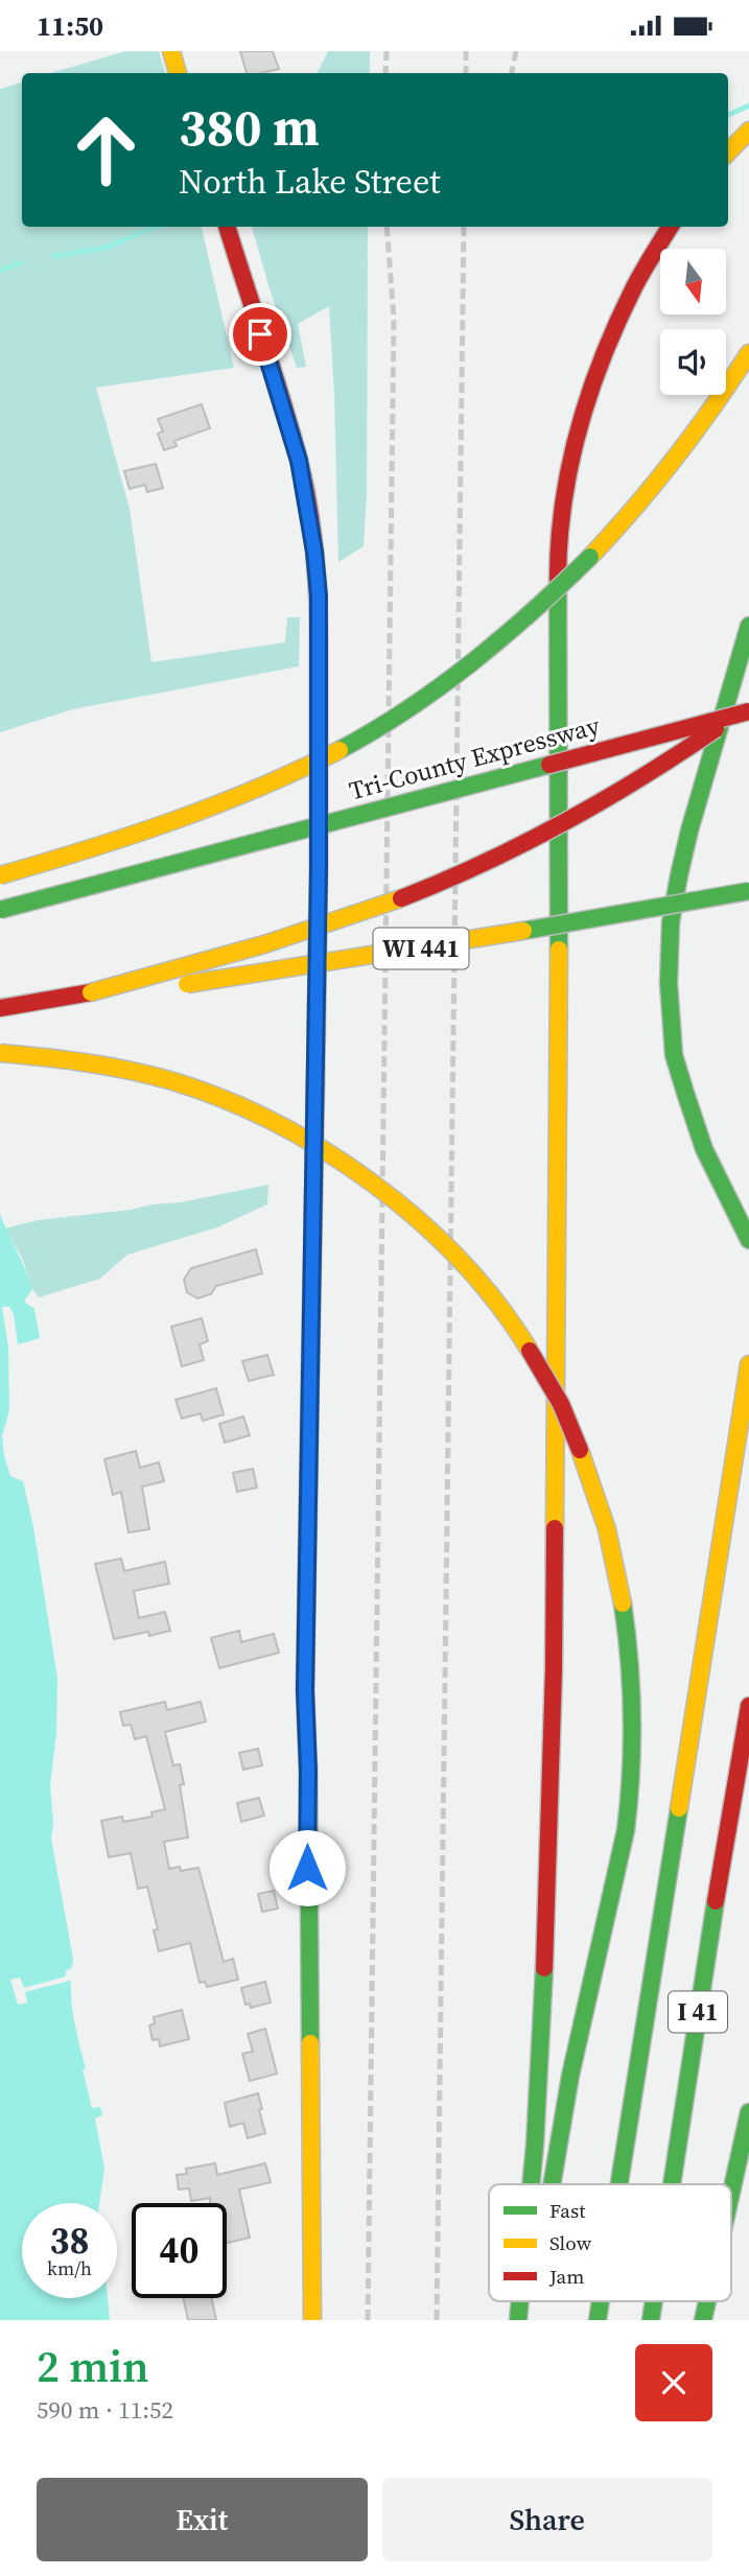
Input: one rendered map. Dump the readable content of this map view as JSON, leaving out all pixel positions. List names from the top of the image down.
{
  "streets": {
    "main road": ["Tri-County Expressway", "WI 441", "I 41"]
  },
  "legend": ["Fast", "Slow", "Jam"],
  "north": "bottom",
  "page": {
    "status": "11:50",
    "turn": ["380 m", "North Lake Street"],
    "speed": "38 km/h",
    "limit": "40",
    "heading": ["2 min", "590 m · 11:52"],
    "buttons": ["Exit", "Share"]
  }
}
